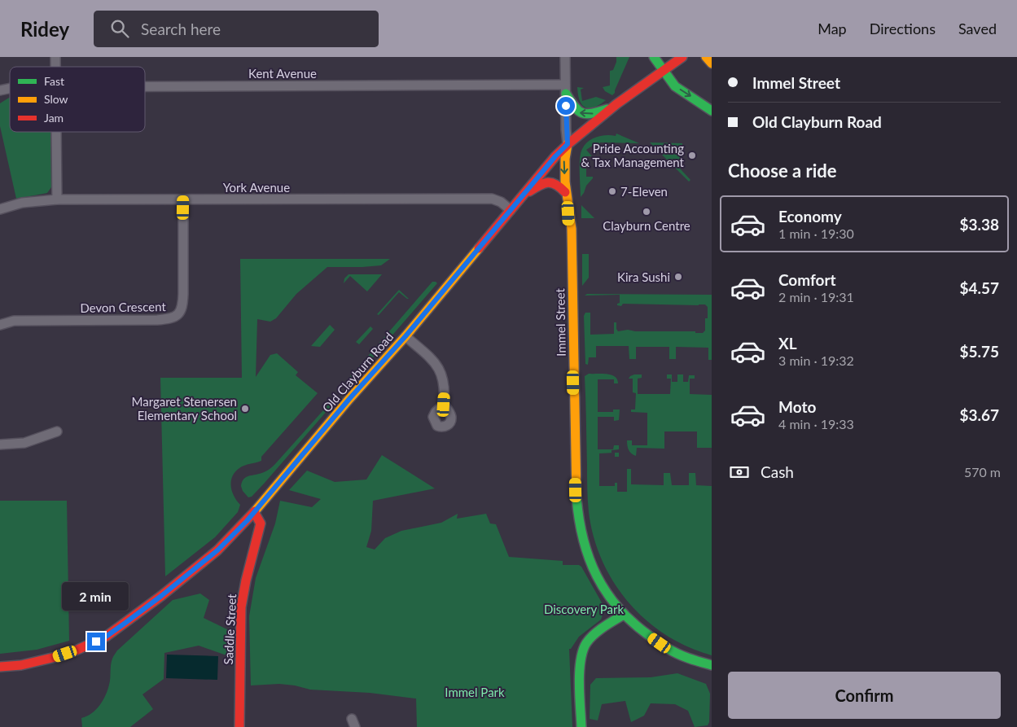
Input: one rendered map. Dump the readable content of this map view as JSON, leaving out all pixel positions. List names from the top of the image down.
{
  "streets": {
    "main road": ["Immel Street", "Old Clayburn Road", "Saddle Street"],
    "street": ["Kent Avenue", "York Avenue", "Devon Crescent"]
  },
  "crossings": [
    ["Kent Avenue", "Immel Street"],
    ["York Avenue", "Devon Crescent"],
    ["York Avenue", "Old Clayburn Road"],
    ["Immel Street", "Old Clayburn Road"],
    ["Old Clayburn Road", "Saddle Street"]
  ],
  "parks": ["Discovery Park", "Immel Park"],
  "places": [
    "Pride Accounting & Tax Management",
    "7-Eleven",
    "Clayburn Centre",
    "Kira Sushi",
    "Margaret Stenersen Elementary School"
  ],
  "legend": ["Fast", "Slow", "Jam"],
  "page": {
    "header": "Ridey",
    "search": "Search here",
    "nav": ["Map", "Directions", "Saved"],
    "banner": ["Immel Street", "Old Clayburn Road"],
    "heading": "Choose a ride",
    "list": [
      {
        "name": "Economy",
        "note": "1 min · 19:30",
        "value": "$3.38"
      },
      {
        "name": "Comfort",
        "note": "2 min · 19:31",
        "value": "$4.57"
      },
      {
        "name": "XL",
        "note": "3 min · 19:32",
        "value": "$5.75"
      },
      {
        "name": "Moto",
        "note": "4 min · 19:33",
        "value": "$3.67"
      }
    ],
    "pay": ["Cash", "570 m"],
    "bubble": "2 min",
    "buttons": "Confirm"
  }
}
